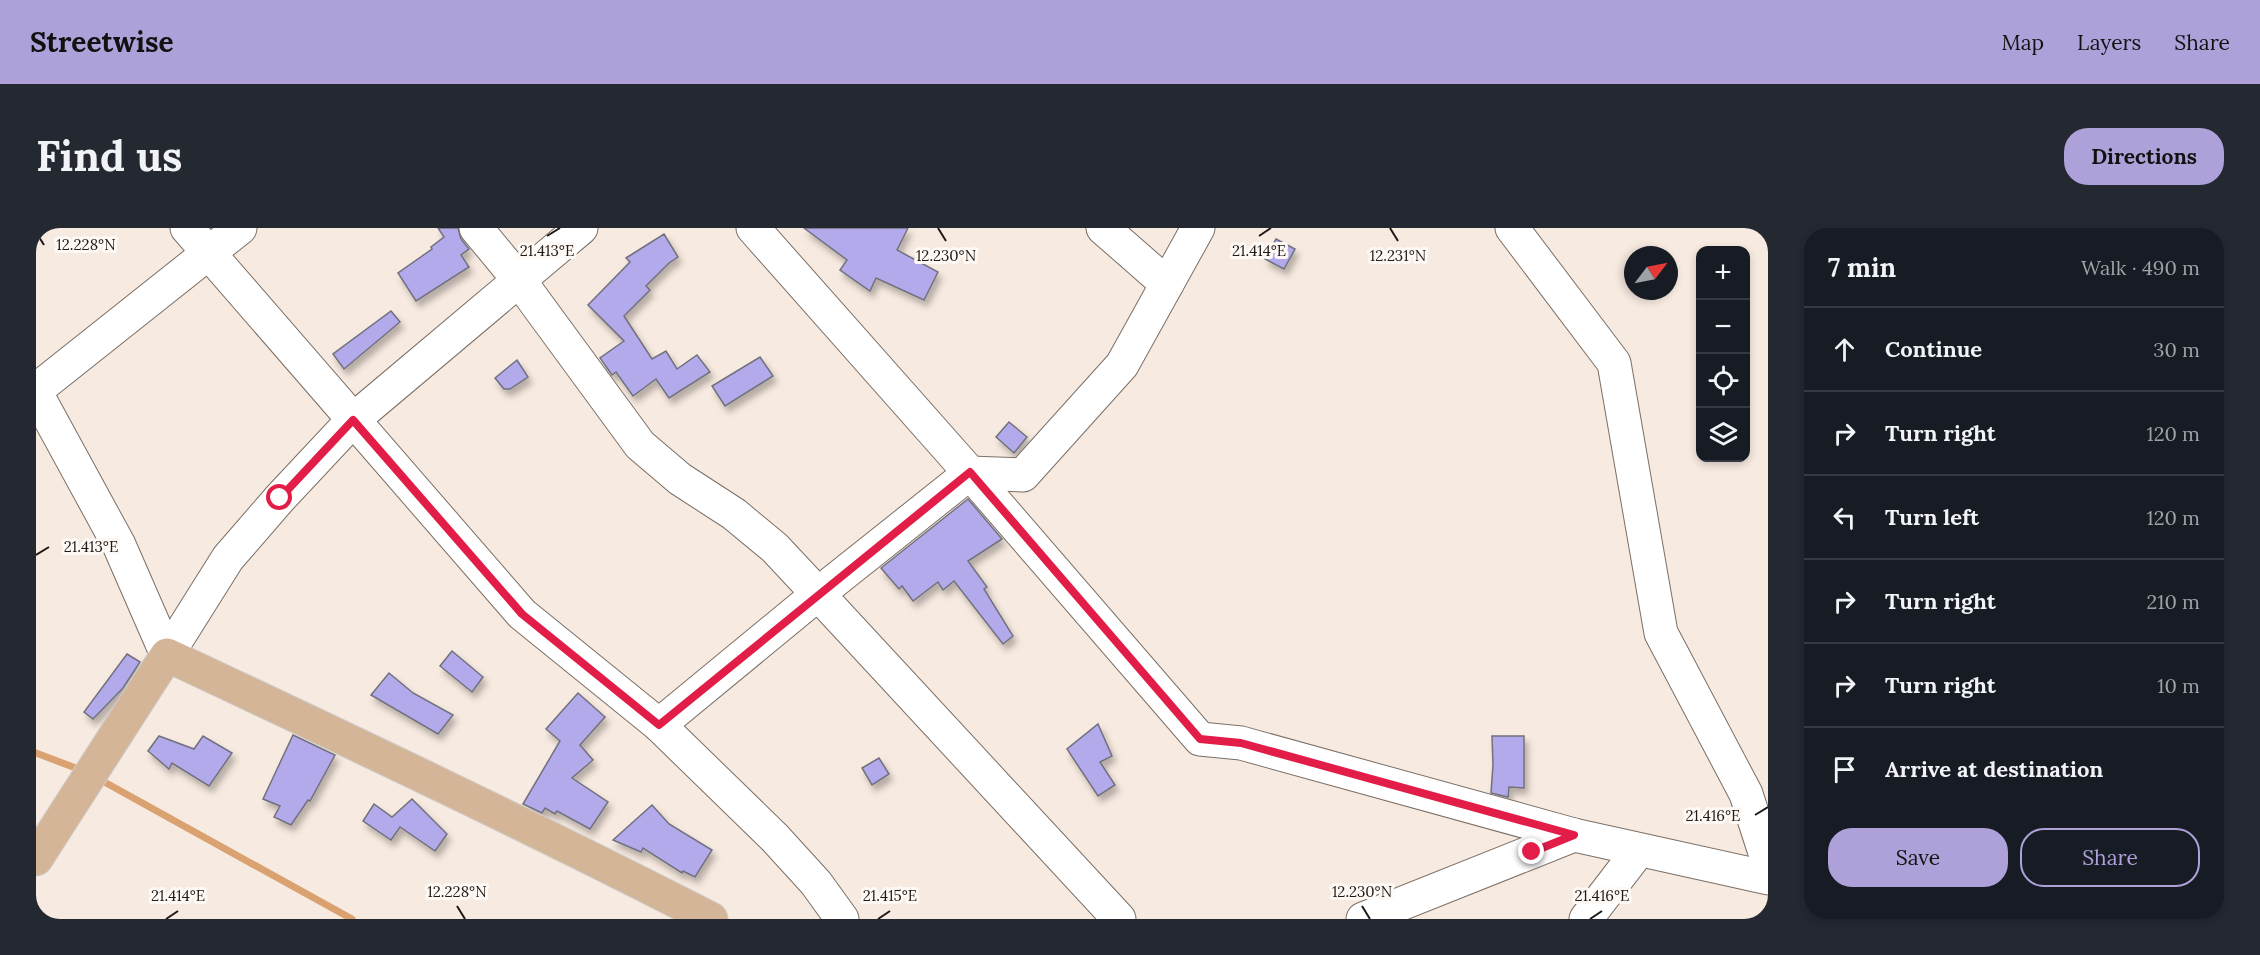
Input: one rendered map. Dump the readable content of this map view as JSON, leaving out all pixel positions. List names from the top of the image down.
{
  "north": "top right",
  "page": {
    "header": "Streetwise",
    "nav": ["Map", "Layers", "Share"],
    "buttons": [
      "Directions",
      ["Save", "Share"]
    ],
    "title": "Find us",
    "heading": ["7 min", "Walk · 490 m"],
    "map_buttons": ["+", "−"],
    "list": [
      ["Continue", "30 m"],
      ["Turn right", "120 m"],
      ["Turn left", "120 m"],
      ["Turn right", "210 m"],
      ["Turn right", "10 m"],
      "Arrive at destination"
    ]
  },
  "coordinates": [
    "12.228°N",
    "21.414°E",
    "21.413°E",
    "12.230°N",
    "12.231°N",
    "21.416°E",
    "21.415°E"
  ]
}
